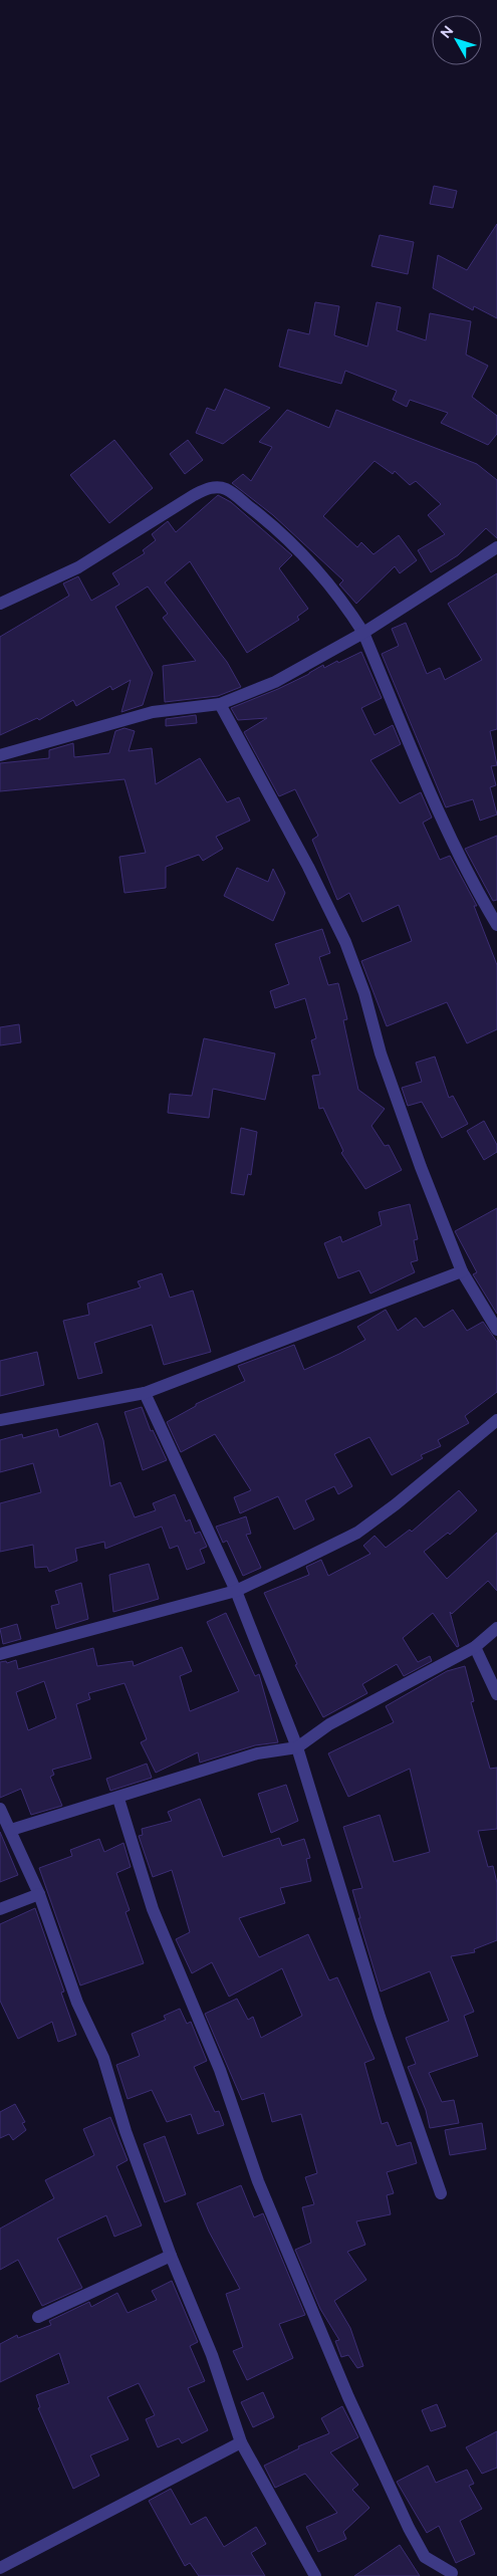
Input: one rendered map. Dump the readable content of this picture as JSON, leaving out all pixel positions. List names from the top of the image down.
{
  "north": "top left"
}
